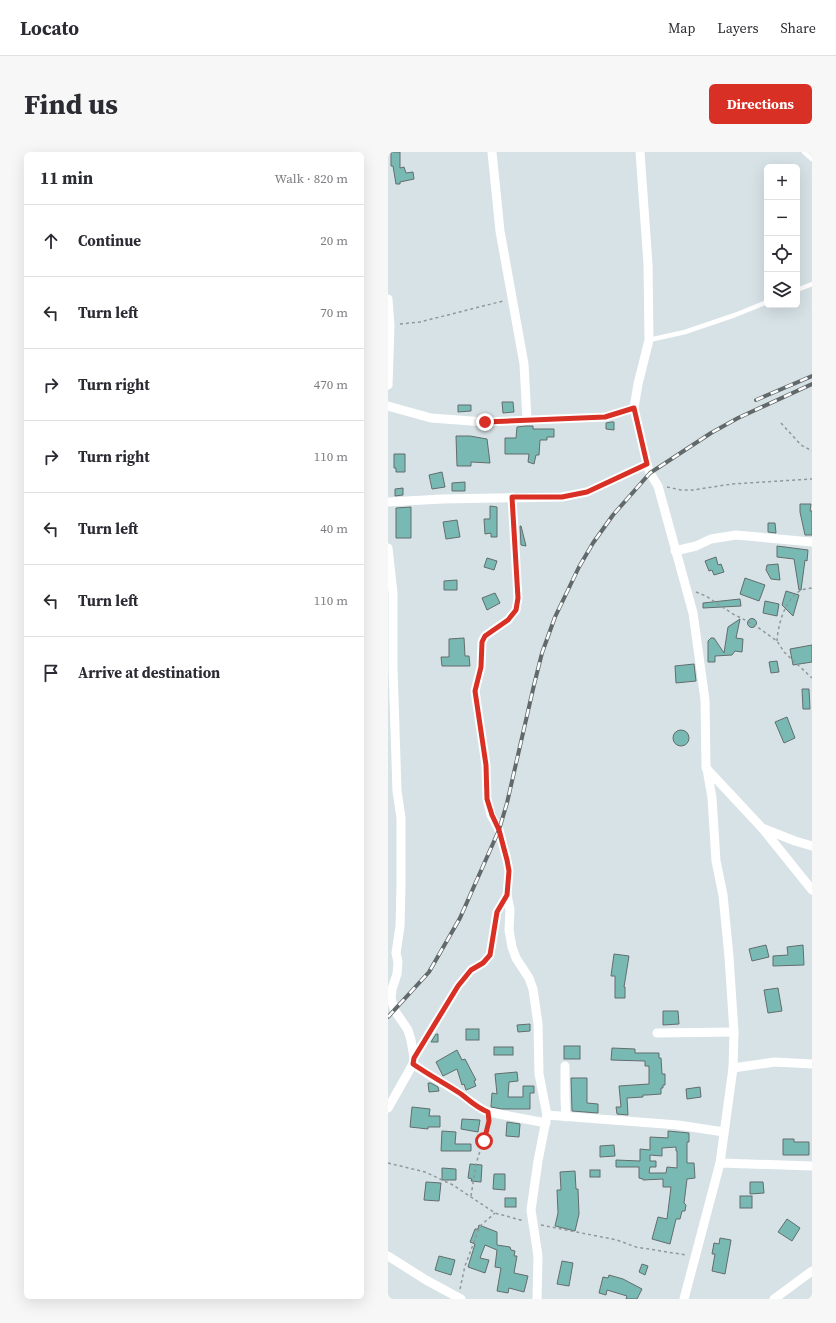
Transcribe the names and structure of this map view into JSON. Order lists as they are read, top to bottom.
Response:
{
  "page": {
    "header": "Locato",
    "nav": ["Map", "Layers", "Share"],
    "buttons": "Directions",
    "title": "Find us",
    "heading": ["11 min", "Walk · 820 m"],
    "map_buttons": ["+", "−"],
    "list": [
      ["Continue", "20 m"],
      ["Turn left", "70 m"],
      ["Turn right", "470 m"],
      ["Turn right", "110 m"],
      ["Turn left", "40 m"],
      ["Turn left", "110 m"],
      "Arrive at destination"
    ]
  }
}
